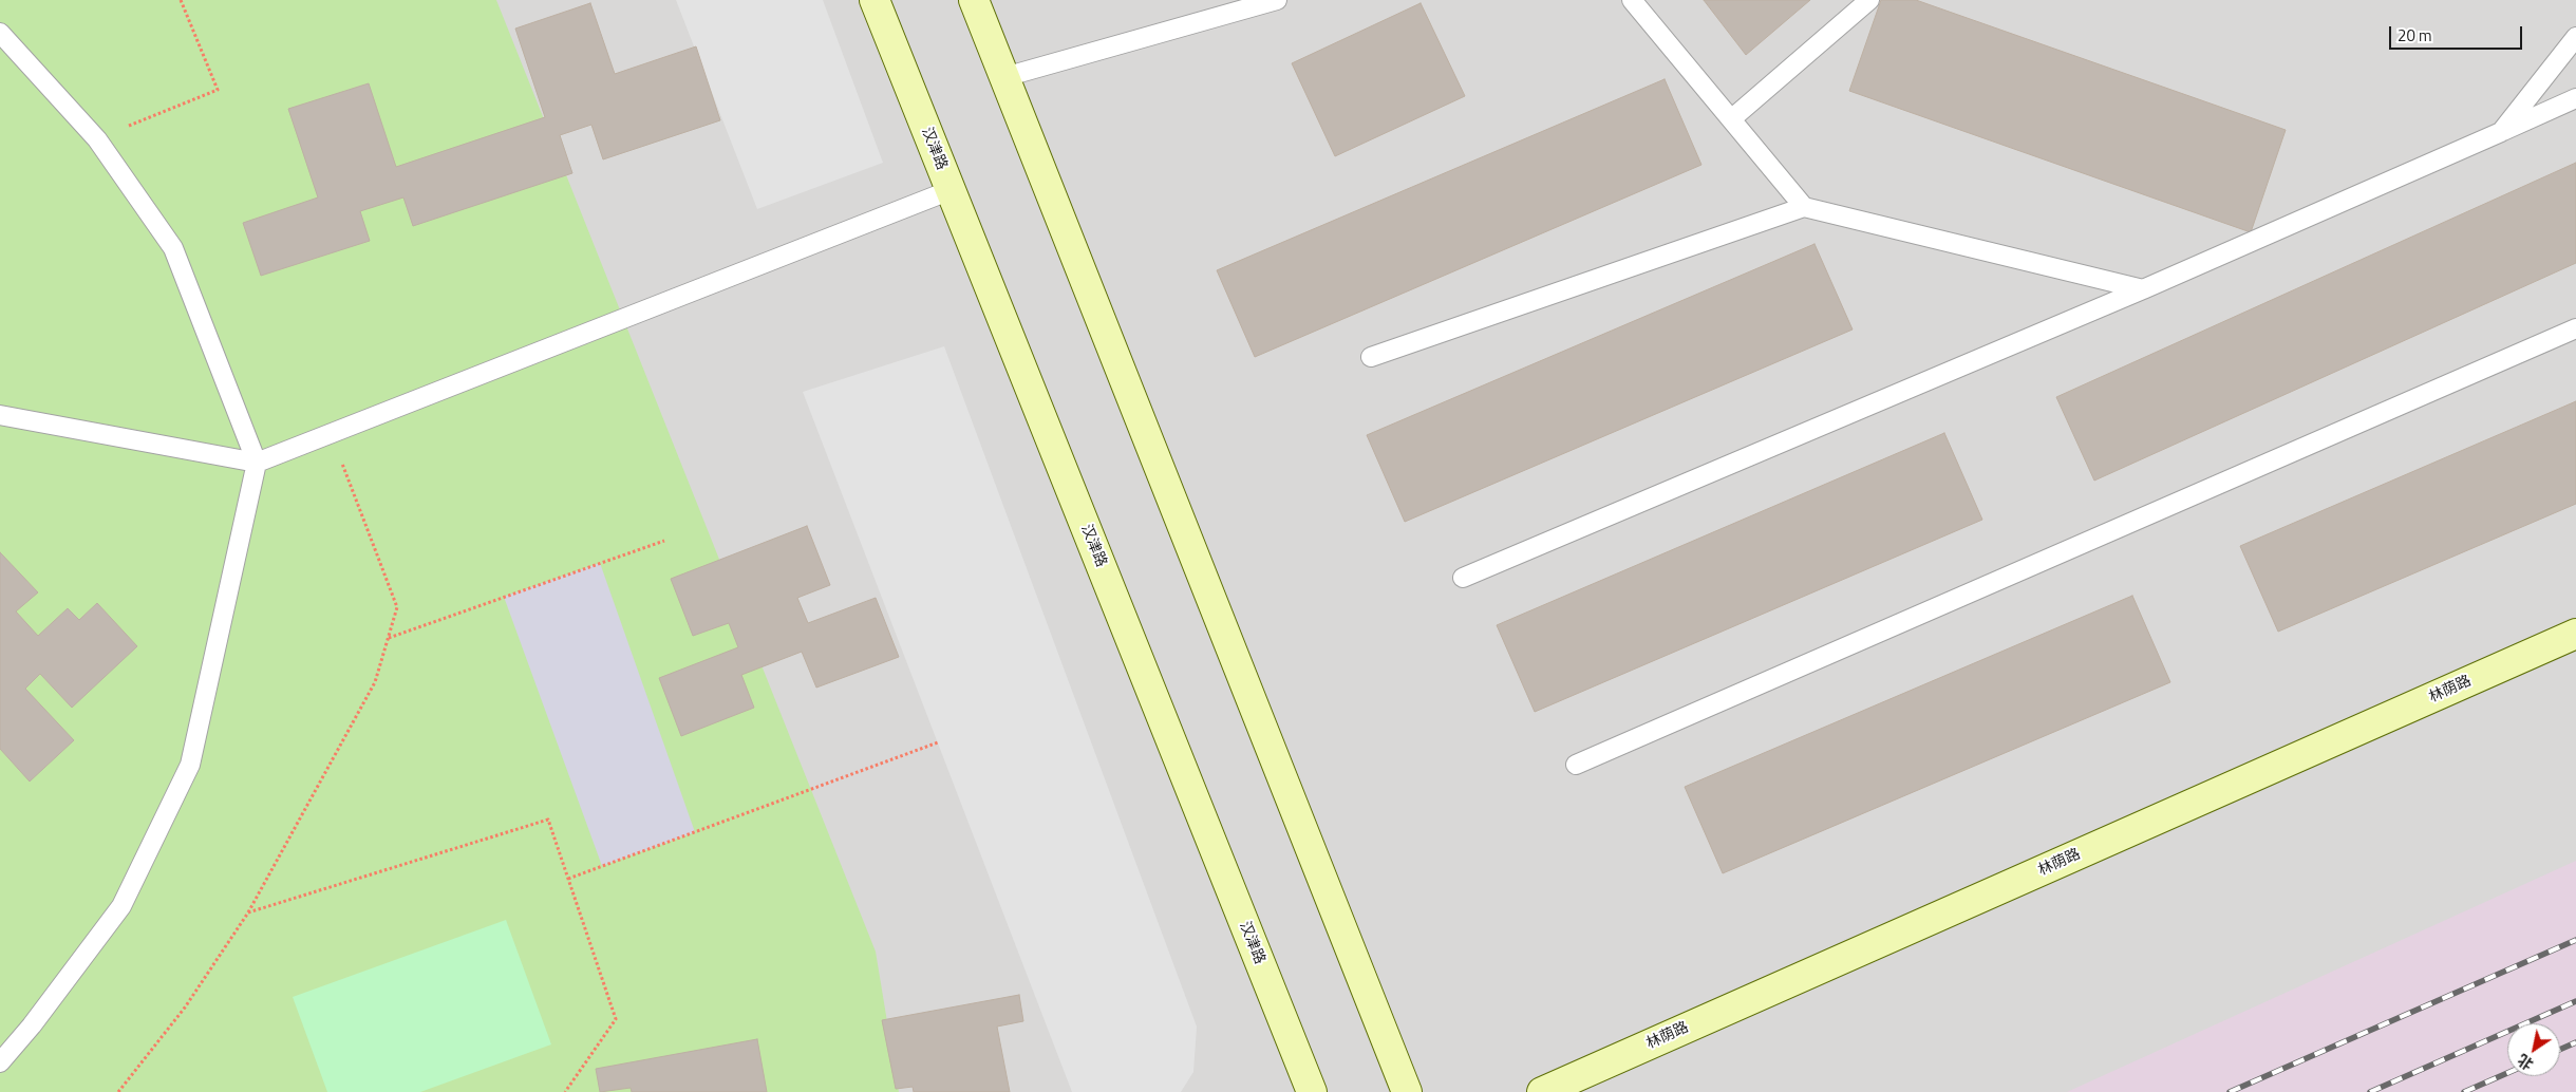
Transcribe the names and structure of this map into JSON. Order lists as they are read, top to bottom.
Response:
{
  "streets": {
    "street": ["汉津路", "林荫路"]
  },
  "scale_bar": "20 m",
  "north": "bottom left"
}
